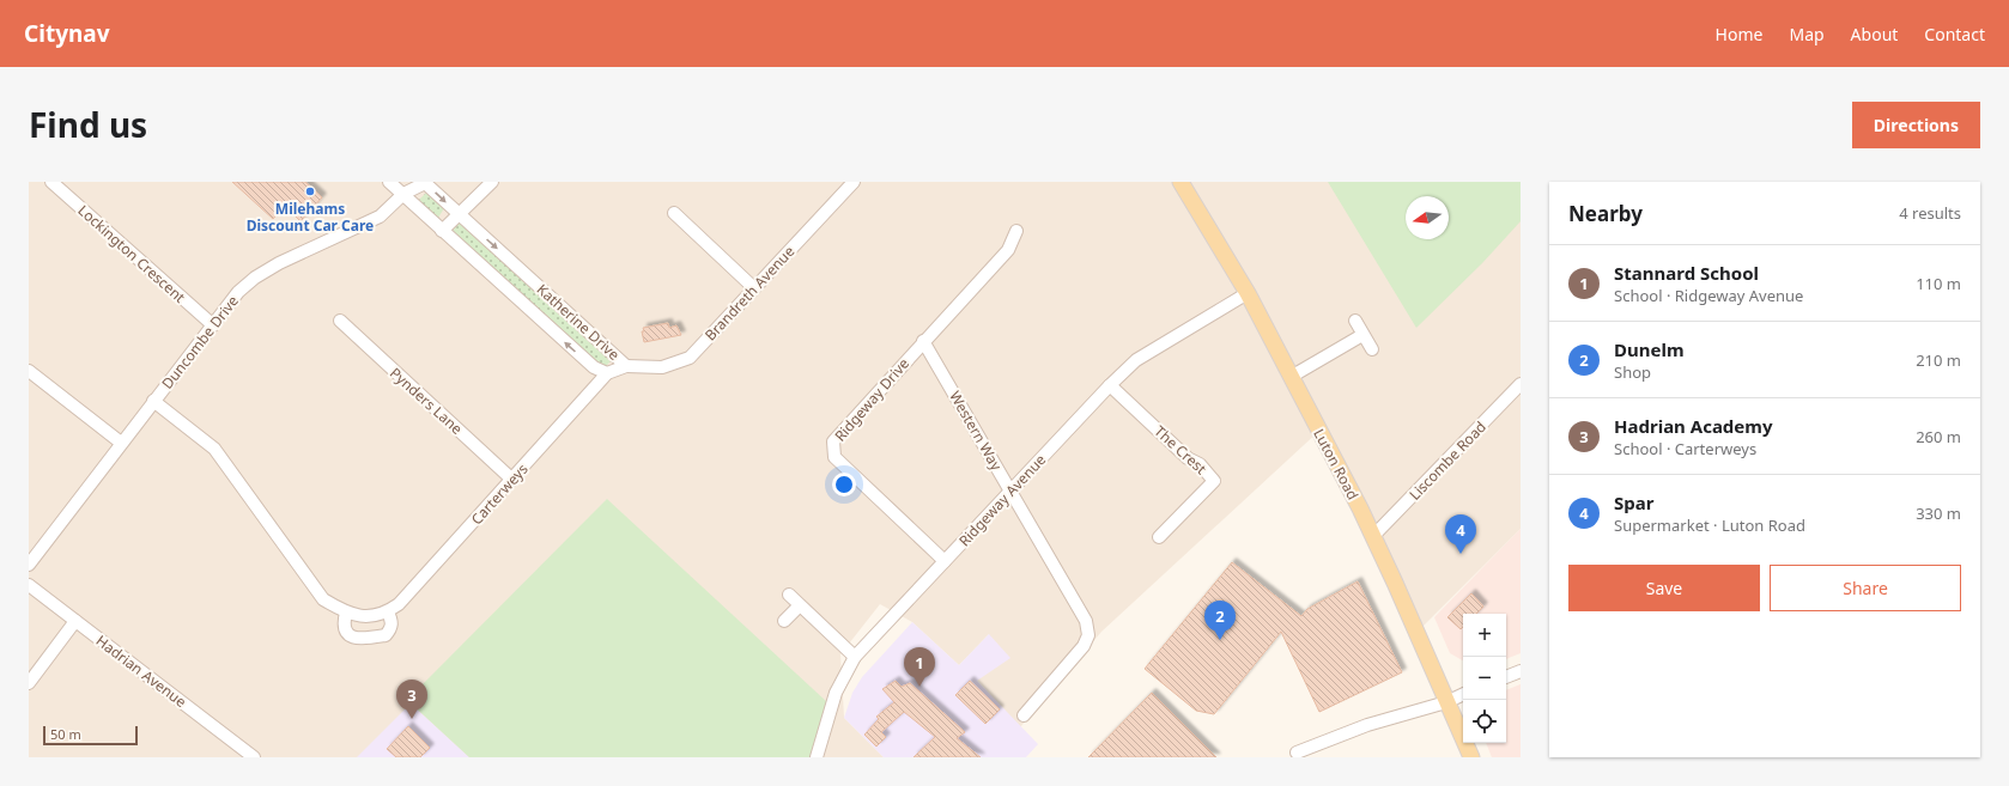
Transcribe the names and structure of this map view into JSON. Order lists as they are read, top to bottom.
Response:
{
  "streets": {
    "main road": ["Luton Road"],
    "street": [
      "Lockington Crescent",
      "Brandreth Avenue",
      "Katherine Drive",
      "Duncombe Drive",
      "Ridgeway Drive",
      "Pynders Lane",
      "Western Way",
      "The Crest",
      "Liscombe Road",
      "Carterweys",
      "Ridgeway Avenue",
      "Hadrian Avenue"
    ]
  },
  "crossings": [
    ["Lockington Crescent", "Duncombe Drive"],
    ["Brandreth Avenue", "Katherine Drive"],
    ["Katherine Drive", "Duncombe Drive"],
    ["Katherine Drive", "Carterweys"],
    ["Ridgeway Drive", "Western Way"],
    ["Ridgeway Drive", "Ridgeway Avenue"],
    ["Pynders Lane", "Carterweys"],
    ["Western Way", "Ridgeway Avenue"],
    ["The Crest", "Ridgeway Avenue"],
    ["Liscombe Road", "Luton Road"],
    ["Luton Road", "Ridgeway Avenue"]
  ],
  "places": ["Milehams Discount Car Care"],
  "scale_bar": "50 m",
  "north": "left",
  "page": {
    "header": "Citynav",
    "nav": [
      "Home",
      "Map",
      "About",
      "Contact"
    ],
    "title": "Find us",
    "buttons": [
      "Directions",
      ["Save", "Share"]
    ],
    "heading": ["Nearby", "4 results"],
    "list": [
      {
        "mark": "1",
        "name": "Stannard School",
        "note": "School · Ridgeway Avenue",
        "value": "110 m"
      },
      {
        "mark": "2",
        "name": "Dunelm",
        "note": "Shop",
        "value": "210 m"
      },
      {
        "mark": "3",
        "name": "Hadrian Academy",
        "note": "School · Carterweys",
        "value": "260 m"
      },
      {
        "mark": "4",
        "name": "Spar",
        "note": "Supermarket · Luton Road",
        "value": "330 m"
      }
    ],
    "pins": [
      "4",
      "2",
      "1",
      "3"
    ],
    "map_buttons": ["+", "−"],
    "scale": "50 m"
  }
}
